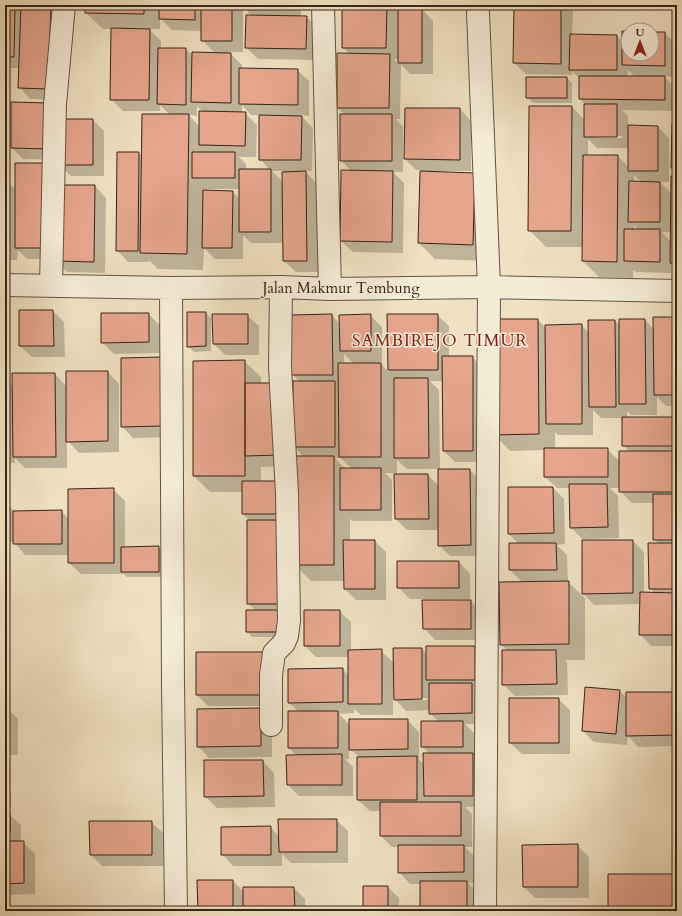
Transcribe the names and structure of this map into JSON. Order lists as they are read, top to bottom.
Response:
{
  "streets": {
    "street": ["Jalan Makmur Tembung"]
  },
  "districts": ["SAMBIREJO TIMUR"],
  "north": "top"
}
